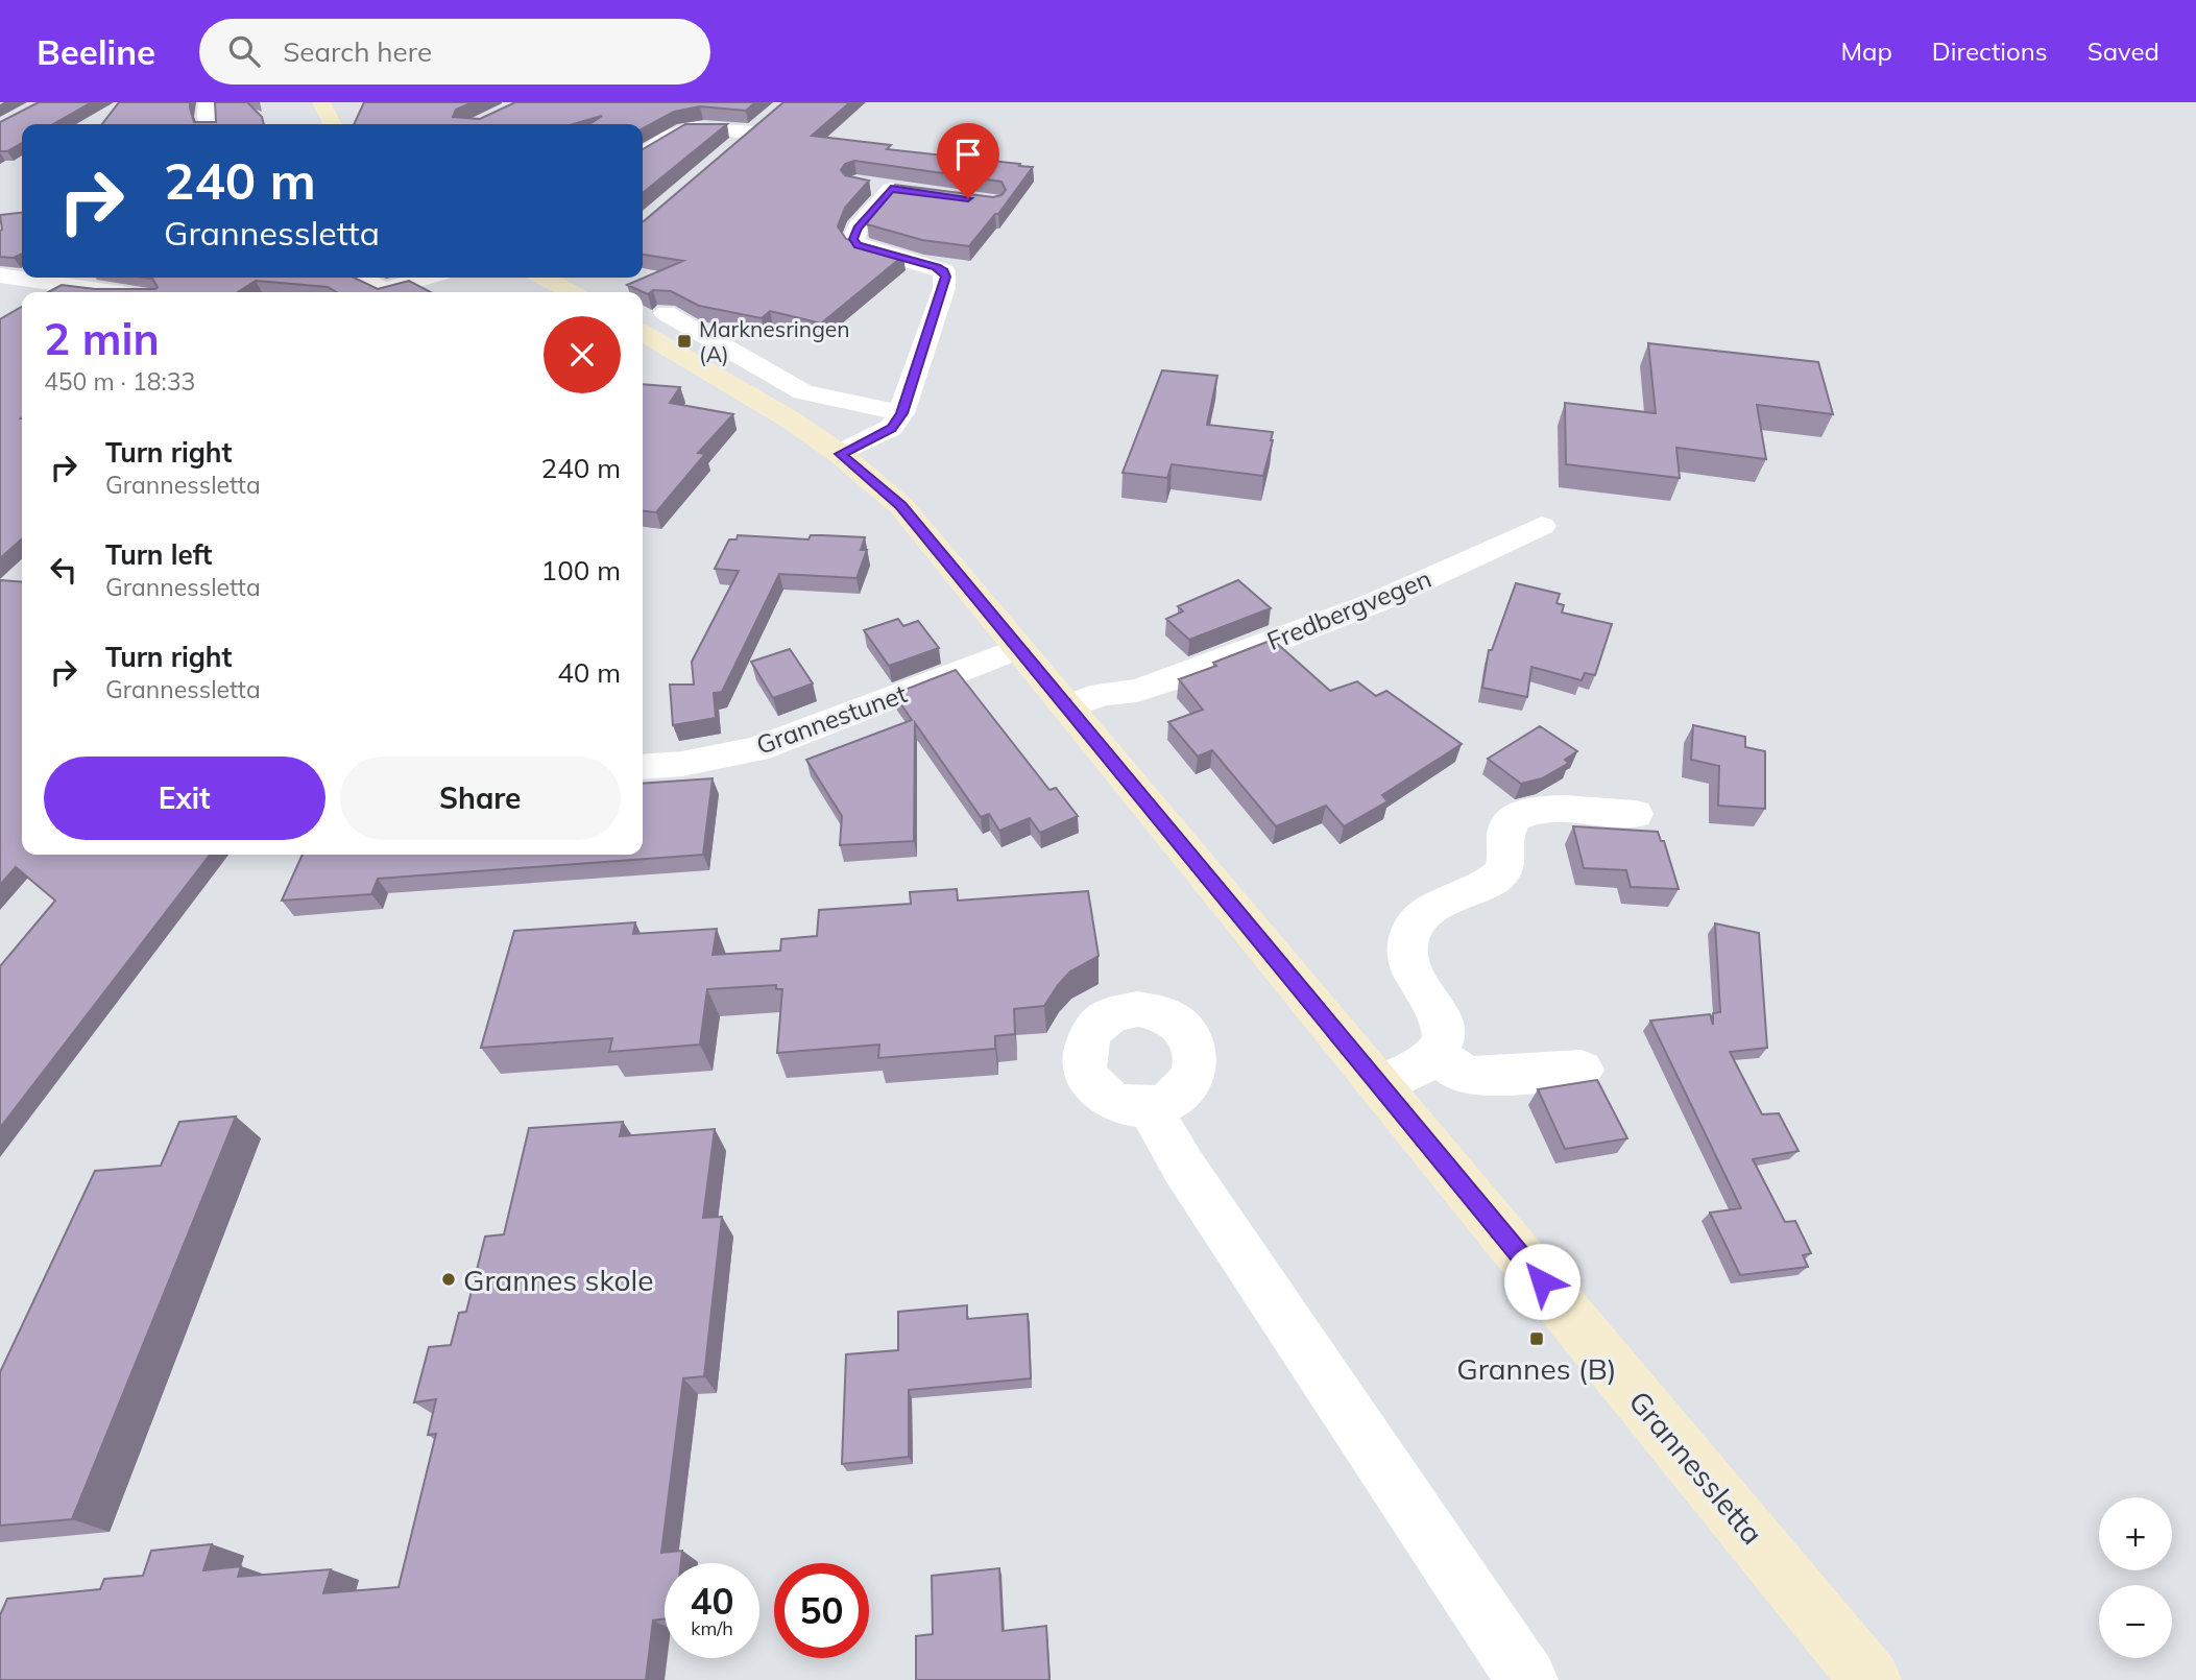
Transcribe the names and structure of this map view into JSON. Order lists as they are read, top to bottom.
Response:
{
  "streets": {
    "main road": ["Grannessletta"],
    "street": ["Fredbergvegen", "Grannestunet"]
  },
  "crossings": [
    ["Fredbergvegen", "Grannessletta"],
    ["Grannestunet", "Grannessletta"]
  ],
  "places": {
    "transit": ["Marknesringen (A)", "Grannes (B)"],
    "other": ["Grannes skole"]
  },
  "page": {
    "header": "Beeline",
    "search": "Search here",
    "nav": ["Map", "Directions", "Saved"],
    "turn": ["240 m", "Grannessletta"],
    "heading": ["2 min", "450 m · 18:33"],
    "list": [
      {
        "name": "Turn right",
        "note": "Grannessletta",
        "value": "240 m"
      },
      {
        "name": "Turn left",
        "note": "Grannessletta",
        "value": "100 m"
      },
      {
        "name": "Turn right",
        "note": "Grannessletta",
        "value": "40 m"
      }
    ],
    "buttons": ["Exit", "Share"],
    "map_buttons": ["+", "−"],
    "speed": "40 km/h",
    "limit": "50"
  }
}
